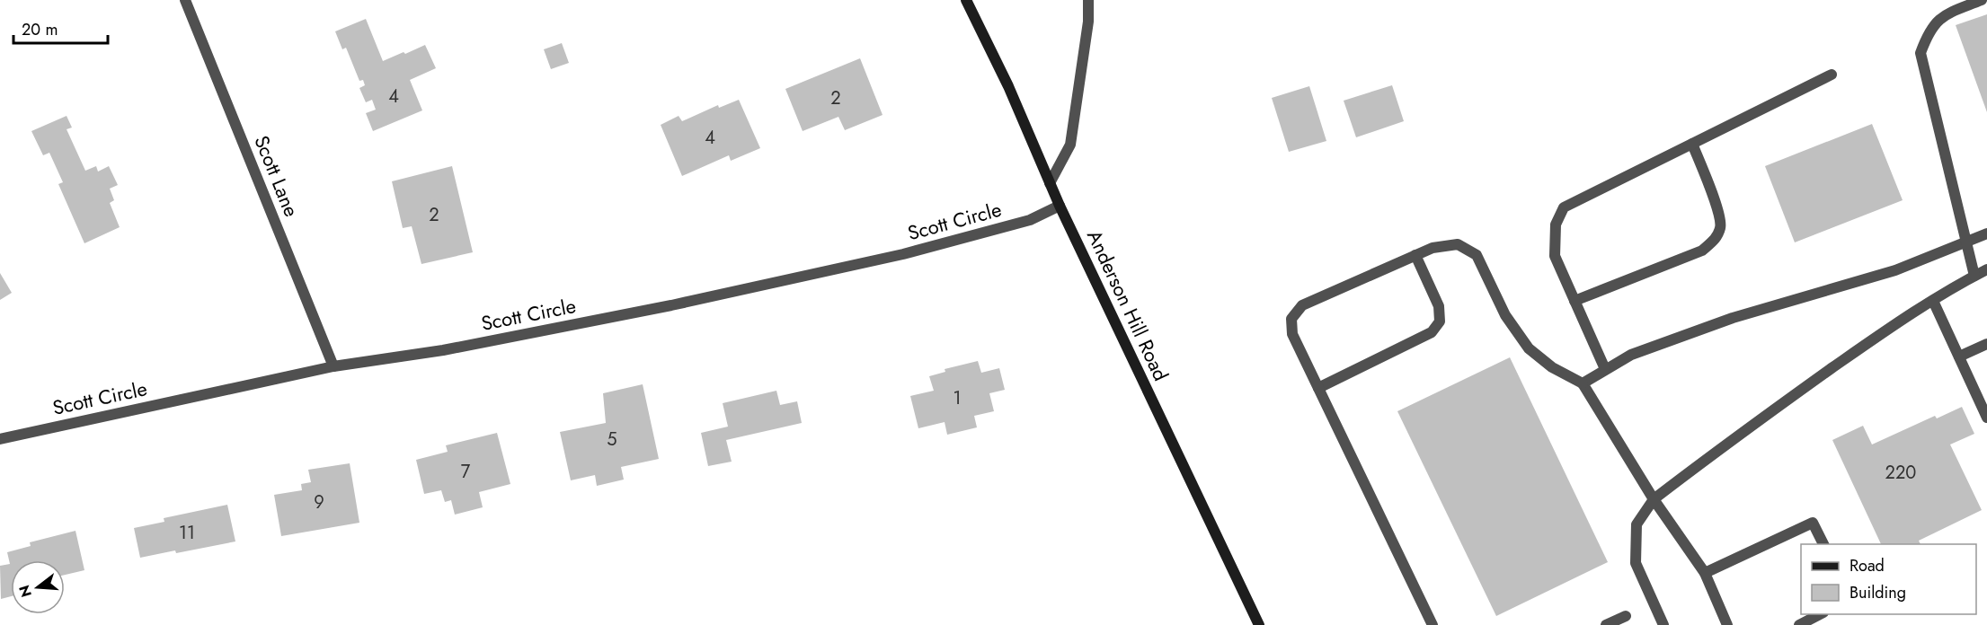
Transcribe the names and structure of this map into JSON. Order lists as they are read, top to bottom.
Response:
{
  "streets": {
    "main road": ["Anderson Hill Road"],
    "street": ["Scott Lane", "Scott Circle"]
  },
  "crossings": [
    ["Scott Lane", "Scott Circle"],
    ["Scott Circle", "Anderson Hill Road"]
  ],
  "house_numbers": [
    "4",
    "2",
    "4",
    "2",
    "1",
    "5",
    "7",
    "220",
    "9",
    "11"
  ],
  "legend": ["Road", "Building"],
  "scale_bar": "20 m",
  "north": "left"
}
